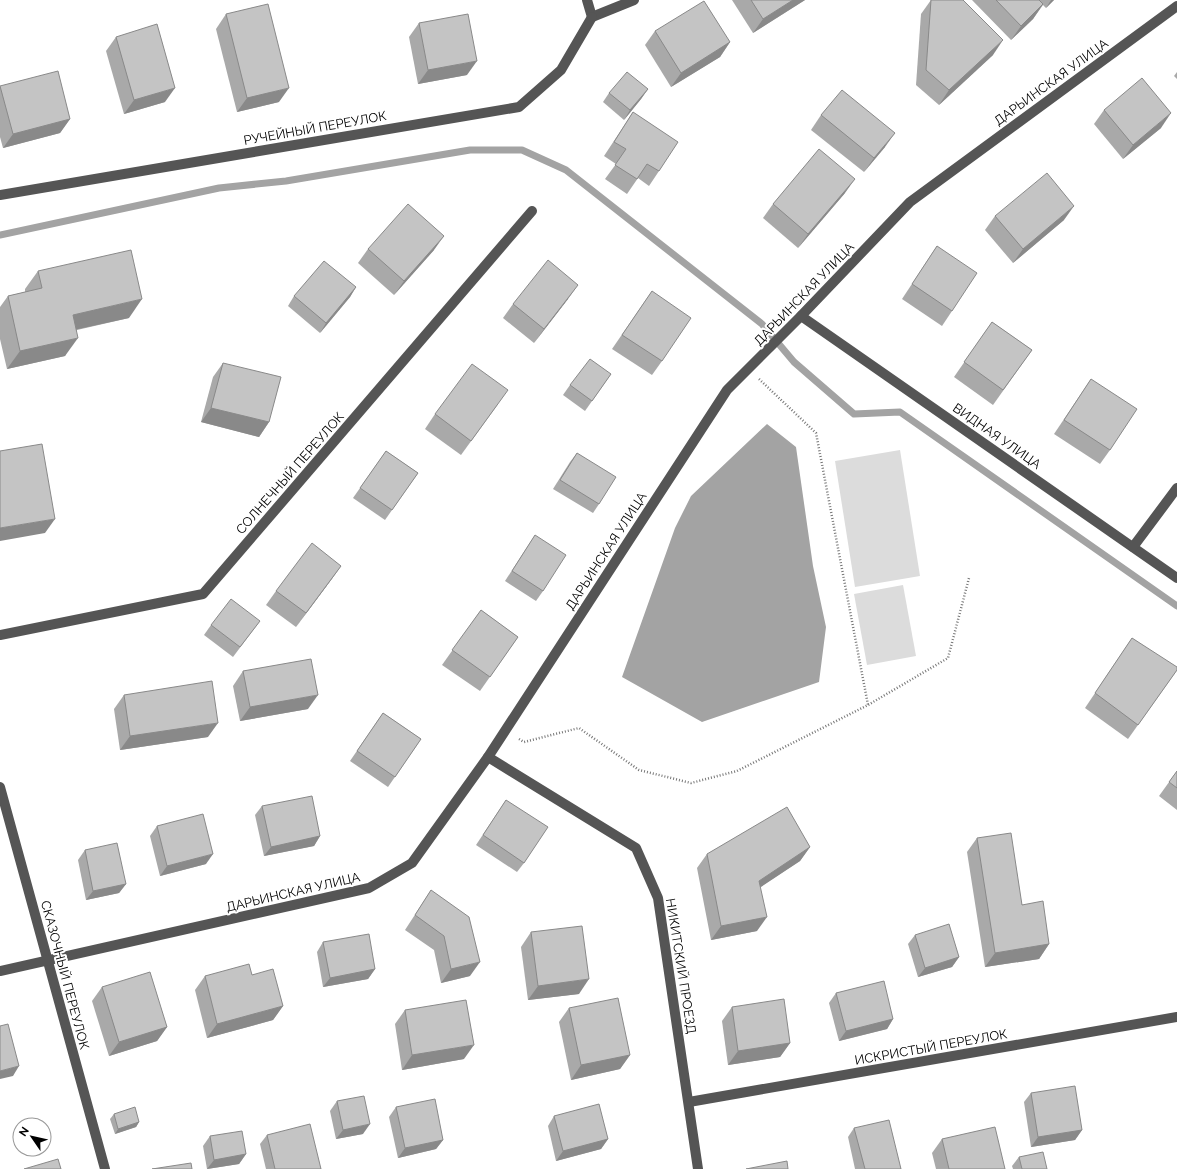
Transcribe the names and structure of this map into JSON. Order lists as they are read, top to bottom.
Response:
{
  "streets": {
    "street": [
      "ДАРЬИНСКАЯ УЛИЦА",
      "РУЧЕЙНЫЙ ПЕРЕУЛОК",
      "ВИДНАЯ УЛИЦА",
      "СОЛНЕЧНЫЙ ПЕРЕУЛОК",
      "НИКИТСКИЙ ПРОЕЗД",
      "СКАЗОЧНЫЙ ПЕРЕУЛОК",
      "ИСКРИСТЫЙ ПЕРЕУЛОК"
    ]
  },
  "crossings": [
    ["ДАРЬИНСКАЯ УЛИЦА", "ВИДНАЯ УЛИЦА"],
    ["ДАРЬИНСКАЯ УЛИЦА", "НИКИТСКИЙ ПРОЕЗД"],
    ["ДАРЬИНСКАЯ УЛИЦА", "СКАЗОЧНЫЙ ПЕРЕУЛОК"],
    ["НИКИТСКИЙ ПРОЕЗД", "ИСКРИСТЫЙ ПЕРЕУЛОК"]
  ],
  "north": "top left"
}
